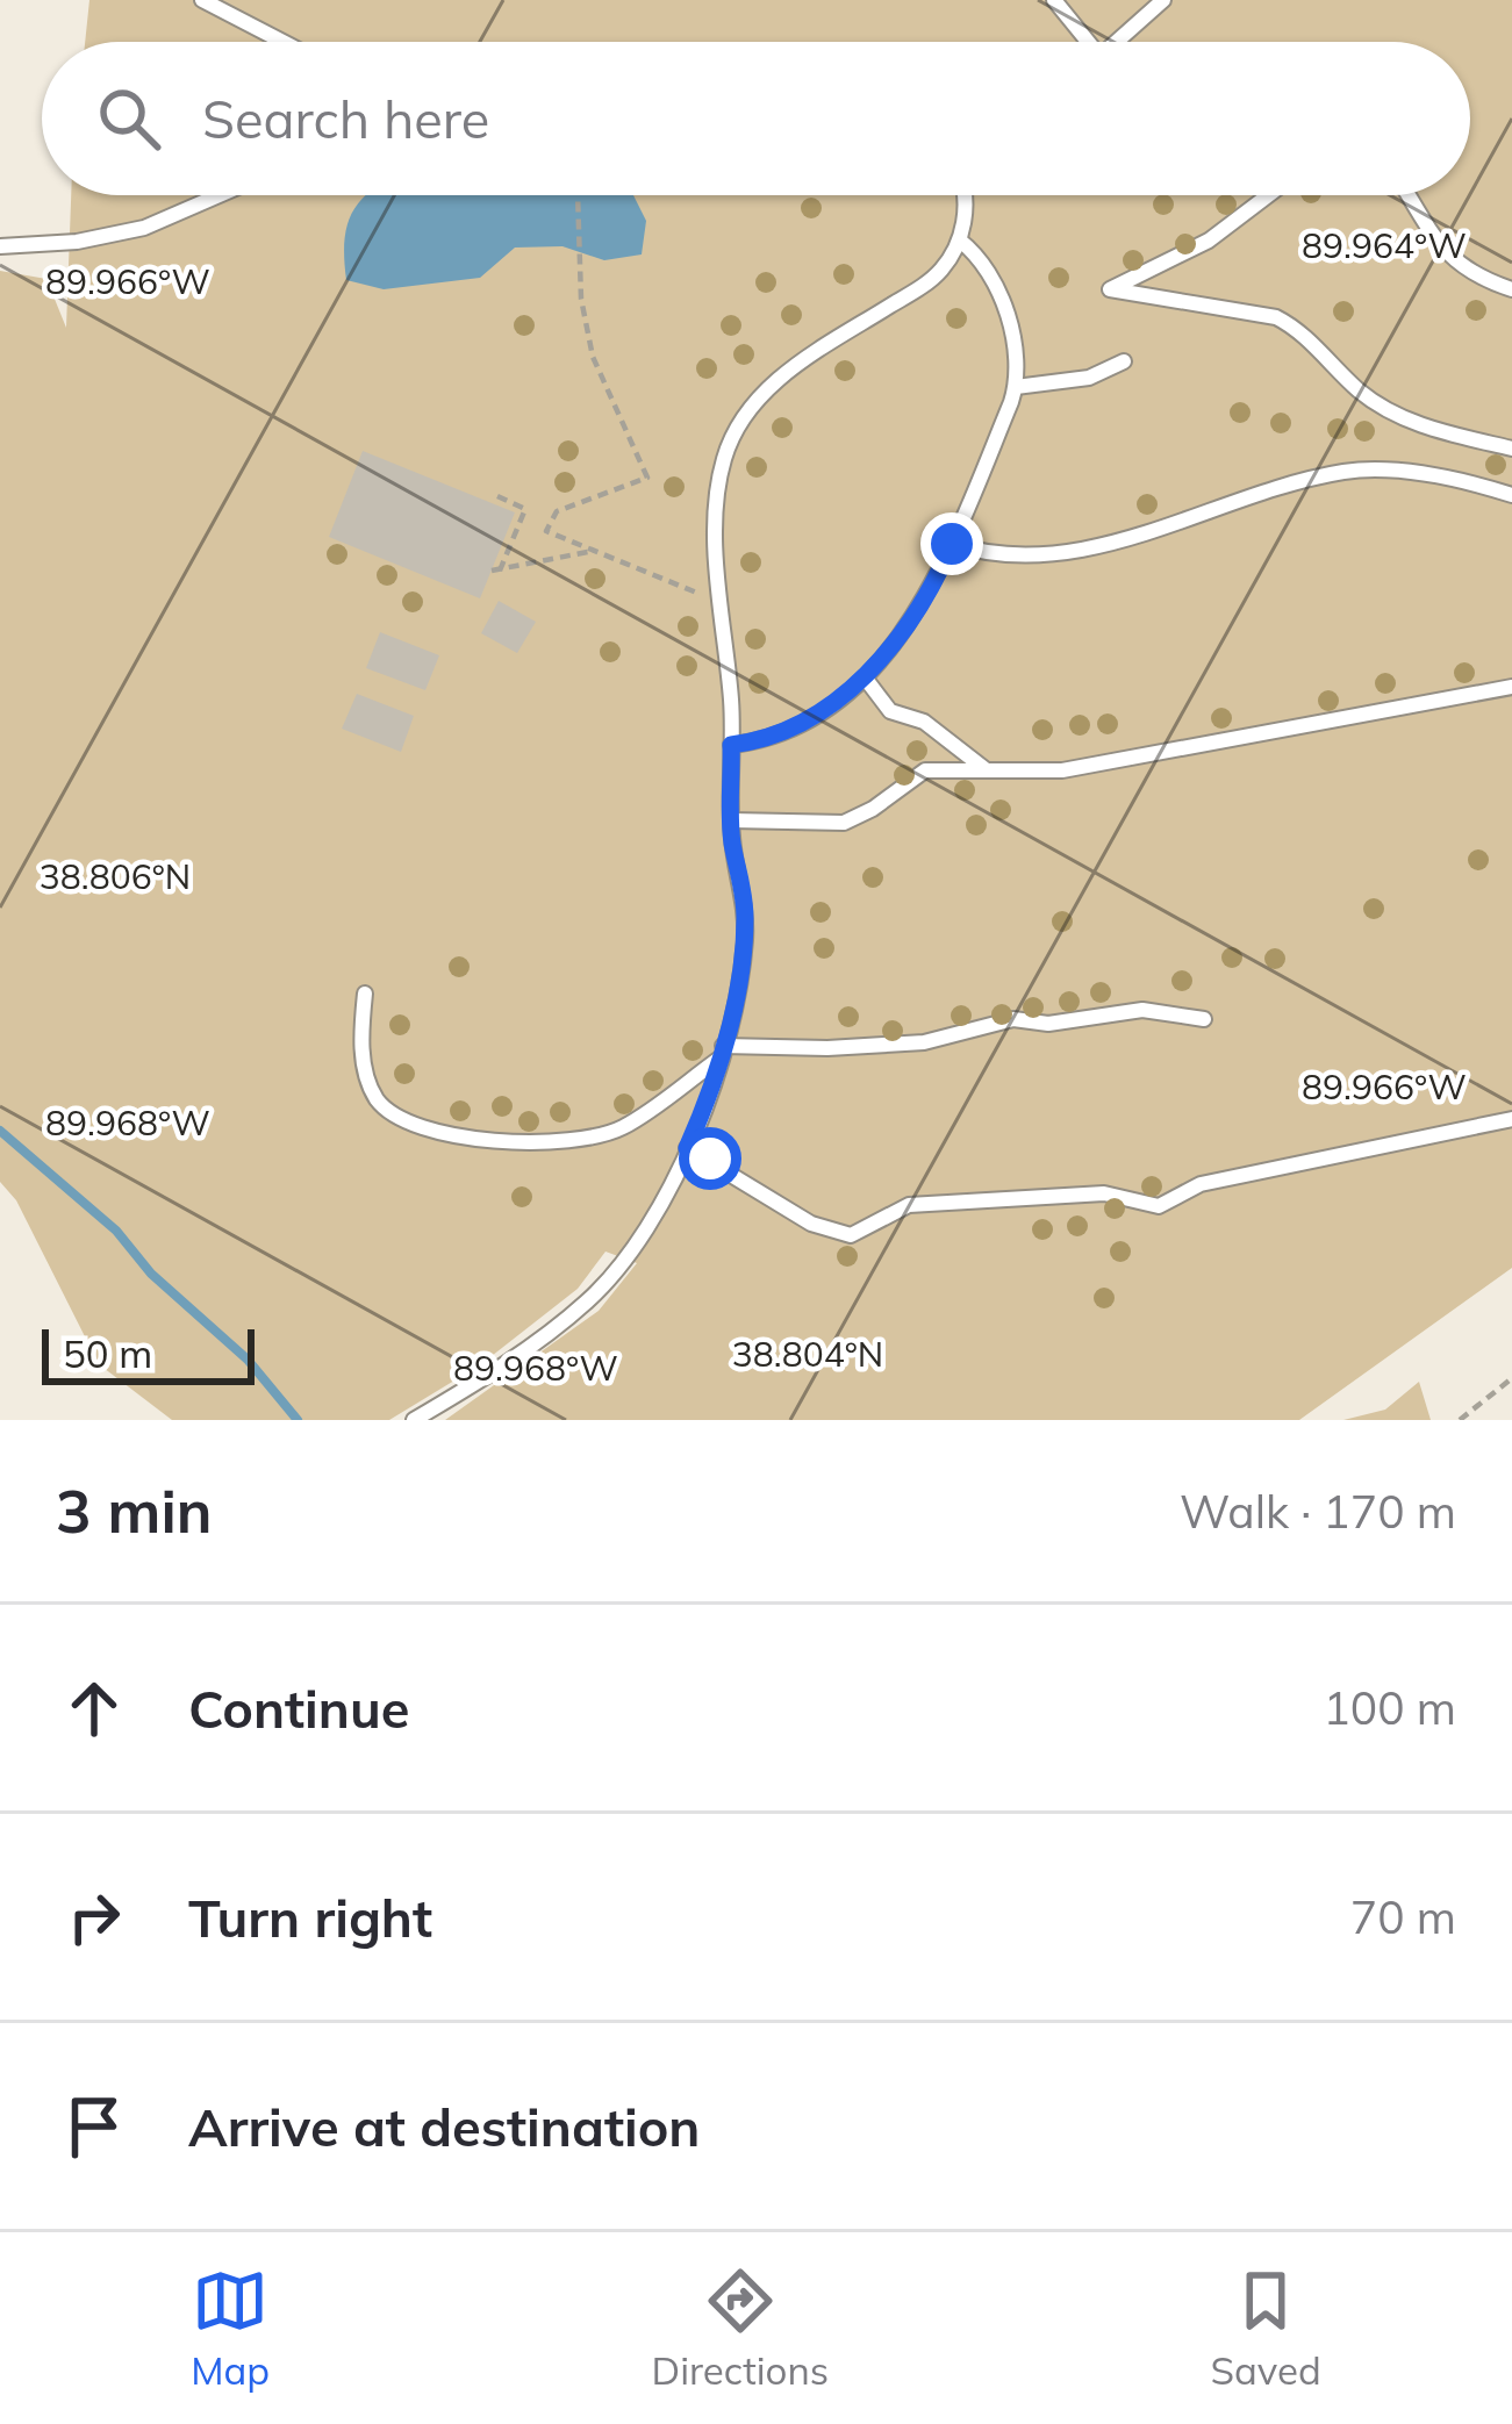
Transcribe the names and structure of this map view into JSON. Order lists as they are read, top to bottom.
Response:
{
  "scale_bar": "50 m",
  "page": {
    "search": "Search here",
    "scale": "50 m",
    "heading": ["3 min", "Walk · 170 m"],
    "list": [
      ["Continue", "100 m"],
      ["Turn right", "70 m"],
      "Arrive at destination"
    ],
    "nav": ["Map", "Directions", "Saved"]
  },
  "coordinates": [
    "89.964°W",
    "89.966°W",
    "38.806°N",
    "89.968°W",
    "38.804°N"
  ]
}
